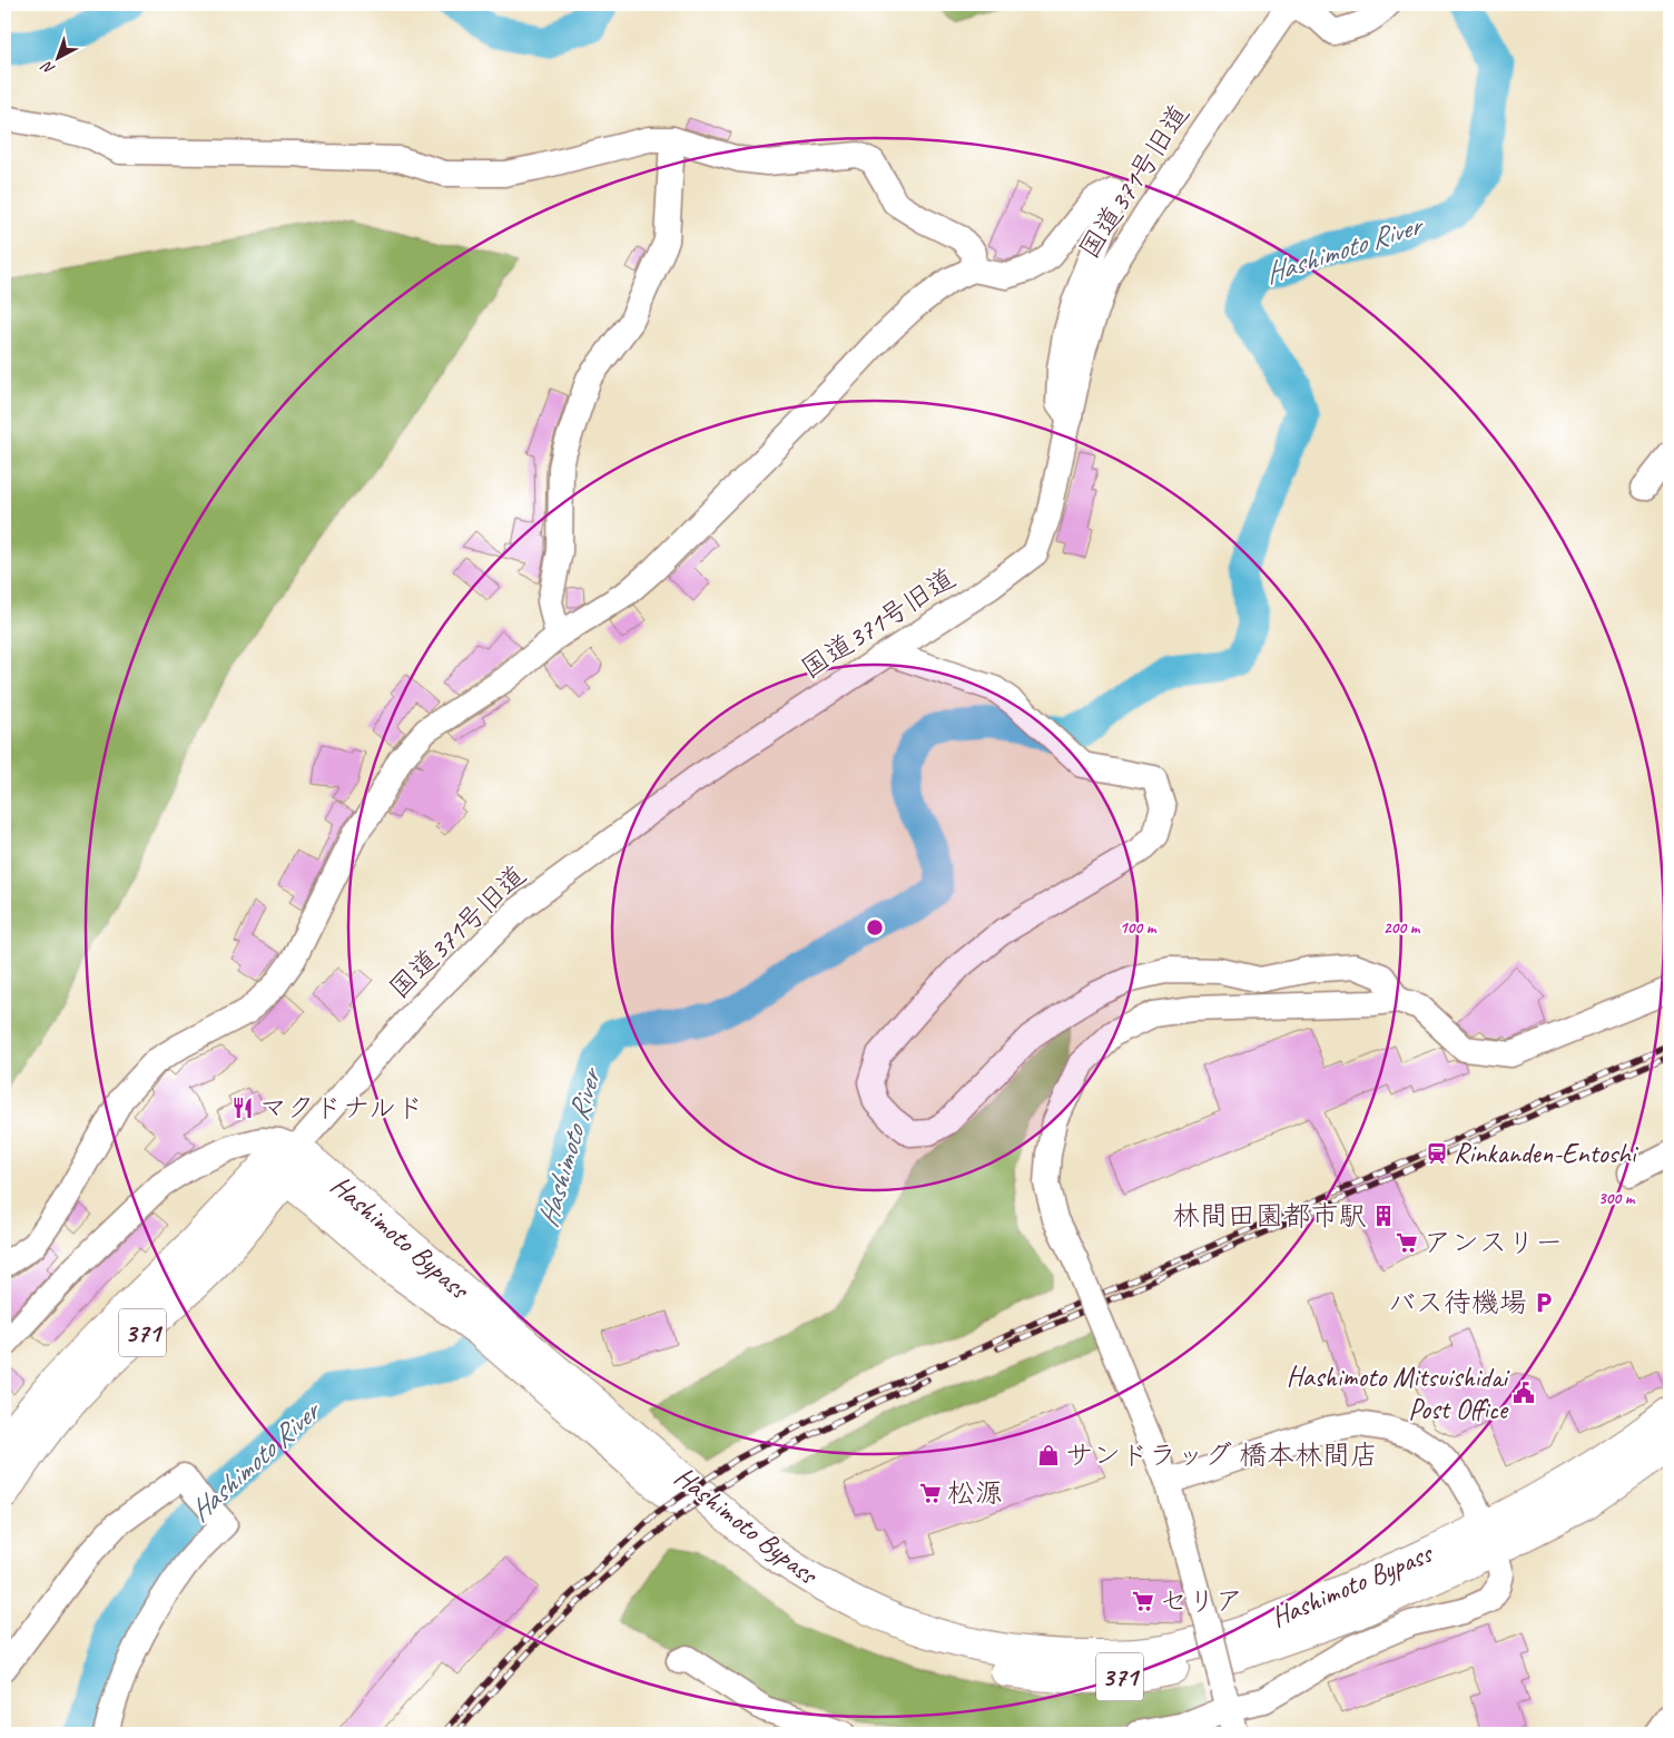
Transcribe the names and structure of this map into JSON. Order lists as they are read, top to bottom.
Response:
{
  "streets": {
    "highway": ["Hashimoto Bypass", "371"],
    "street": ["国道371号旧道"]
  },
  "crossings": [
    ["国道371号旧道", "Hashimoto Bypass"],
    ["国道371号旧道", "371"],
    ["Hashimoto Bypass", "371"]
  ],
  "water": ["Hashimoto River"],
  "places": {
    "restaurant": ["マクドナルド"],
    "station": ["Rinkanden-Entoshi"],
    "building": ["林間田園都市駅"],
    "supermarket": ["アンスリー", "松源", "セリア"],
    "parking": ["バス待機場"],
    "public building": ["Hashimoto Mitsuishidai Post Office"],
    "shop": ["サンドラッグ 橋本林間店"]
  },
  "north": "bottom left",
  "rings": ["100 m", "200 m", "300 m"]
}
